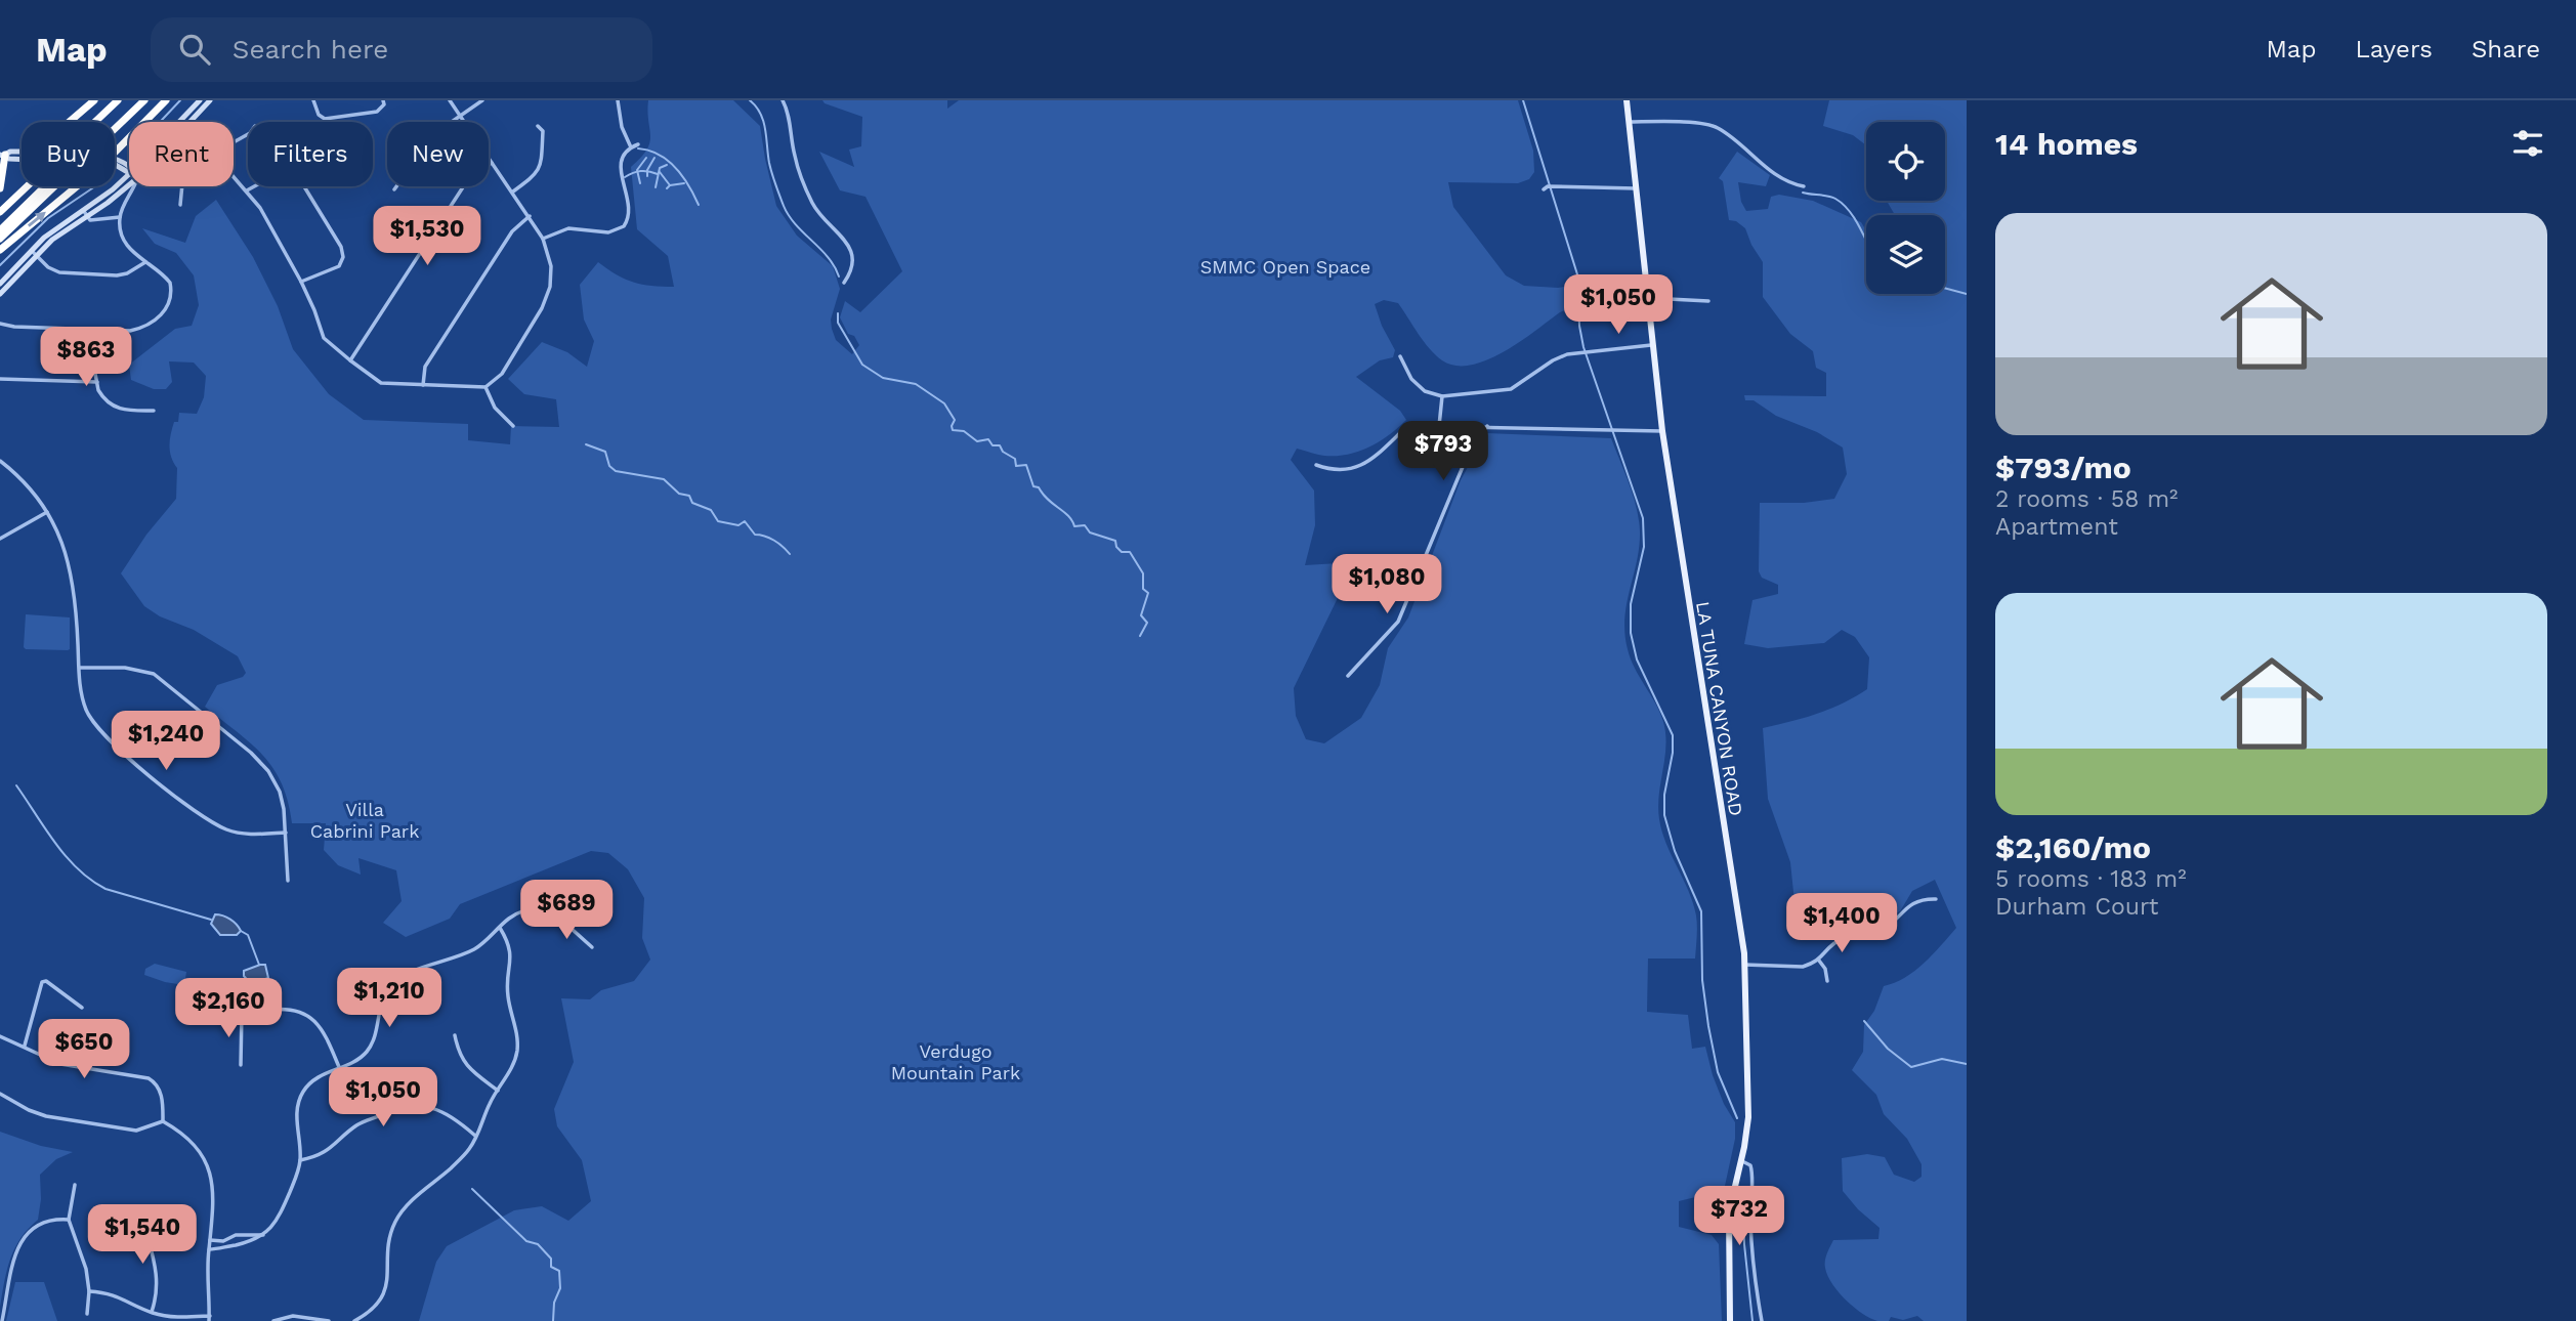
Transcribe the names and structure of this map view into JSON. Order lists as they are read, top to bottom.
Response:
{
  "streets": {
    "main road": ["LA TUNA CANYON ROAD"]
  },
  "parks": ["SMMC Open Space", "Villa Cabrini Park", "Verdugo Mountain Park"],
  "page": {
    "header": "Map",
    "search": "Search here",
    "nav": ["Map", "Layers", "Share"],
    "heading": "14 homes",
    "chip": [
      "Buy",
      "Rent",
      "Filters",
      "New"
    ],
    "list": [
      {
        "name": "$793/mo",
        "note": "2 rooms · 58 m² · Apartment"
      },
      {
        "name": "$2,160/mo",
        "note": "5 rooms · 183 m² · Durham Court"
      }
    ],
    "price": [
      "$1,530",
      "$1,050",
      "$863",
      "$793",
      "$1,080",
      "$1,240",
      "$689",
      "$1,400",
      "$1,210",
      "$2,160",
      "$650",
      "$1,050",
      "$732",
      "$1,540"
    ]
  }
}
